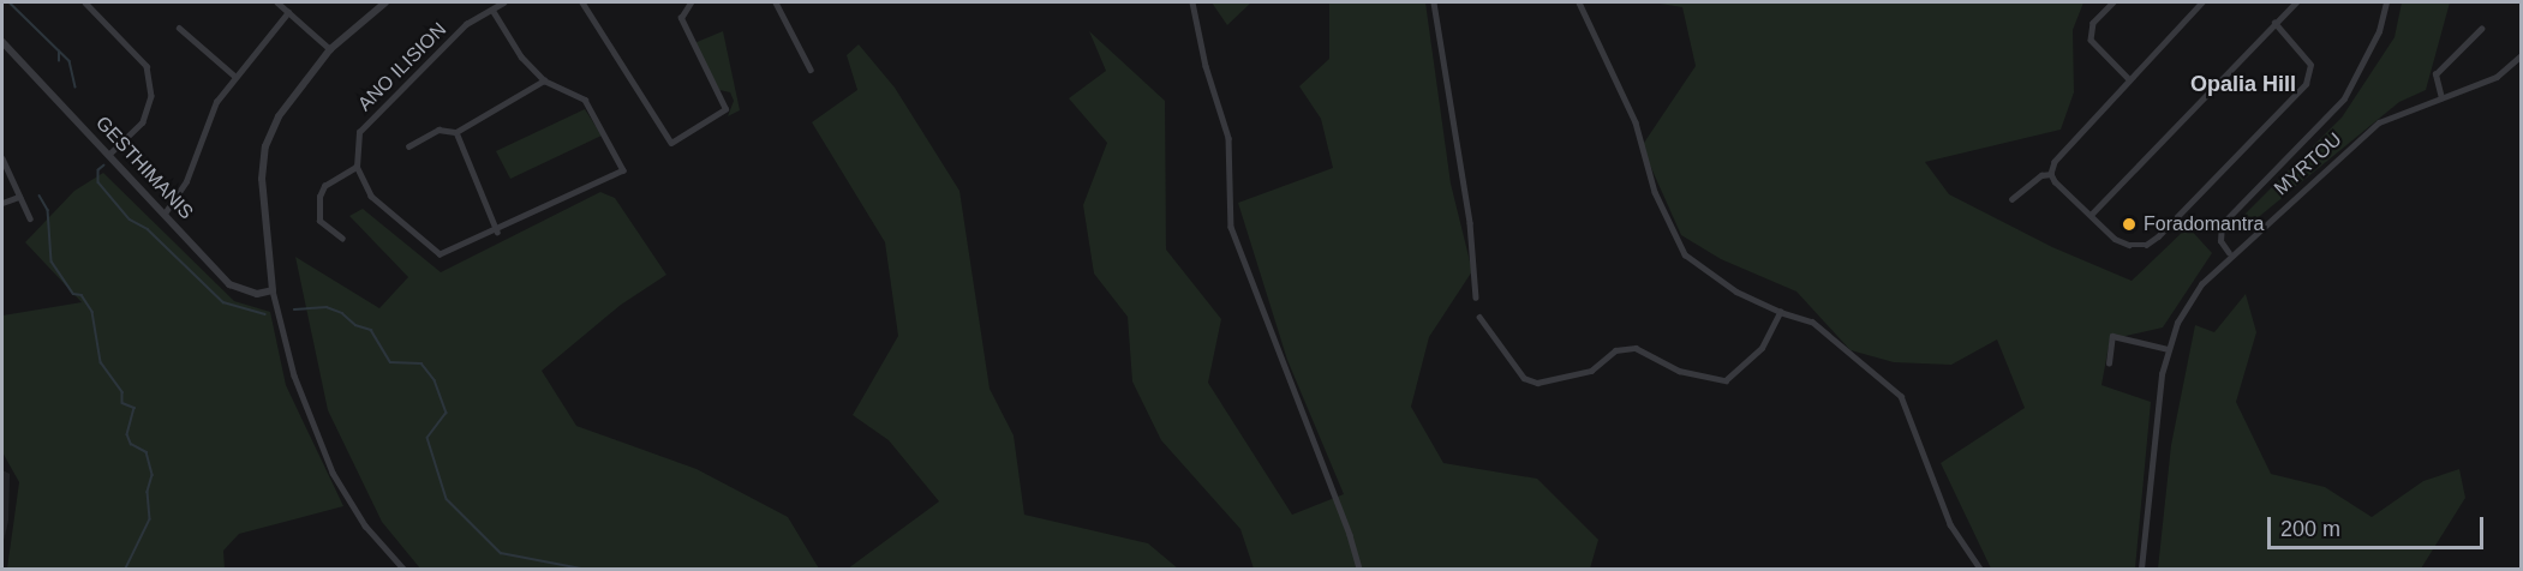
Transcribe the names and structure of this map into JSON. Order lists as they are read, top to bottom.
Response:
{
  "streets": {
    "street": ["ANO ILISION", "MYRTOU", "GESTHIMANIS"]
  },
  "districts": ["Opalia Hill"],
  "places": ["Foradomantra"],
  "scale_bar": "200 m"
}
